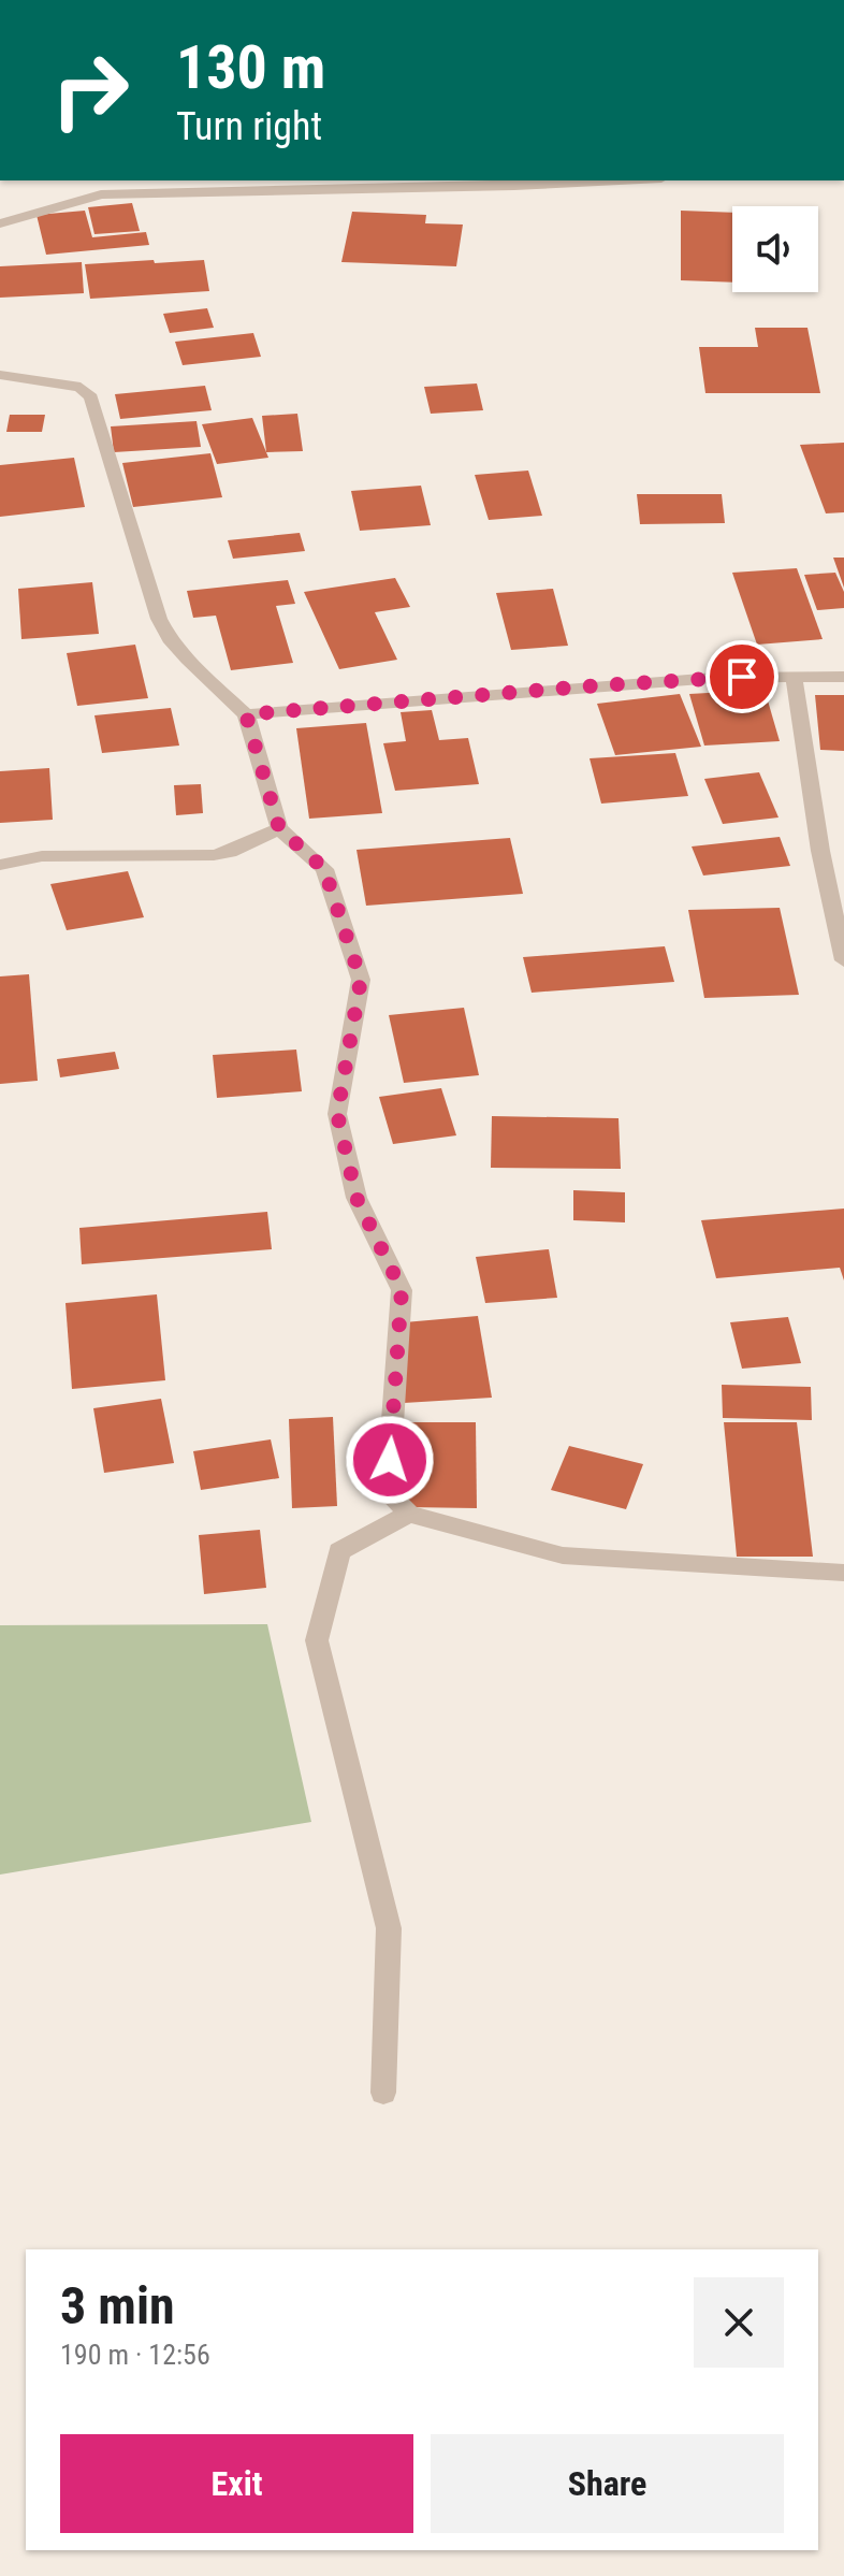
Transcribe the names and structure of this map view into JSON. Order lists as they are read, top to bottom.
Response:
{
  "page": {
    "turn": ["130 m", "Turn right"],
    "heading": ["3 min", "190 m · 12:56"],
    "buttons": ["Exit", "Share"]
  }
}
